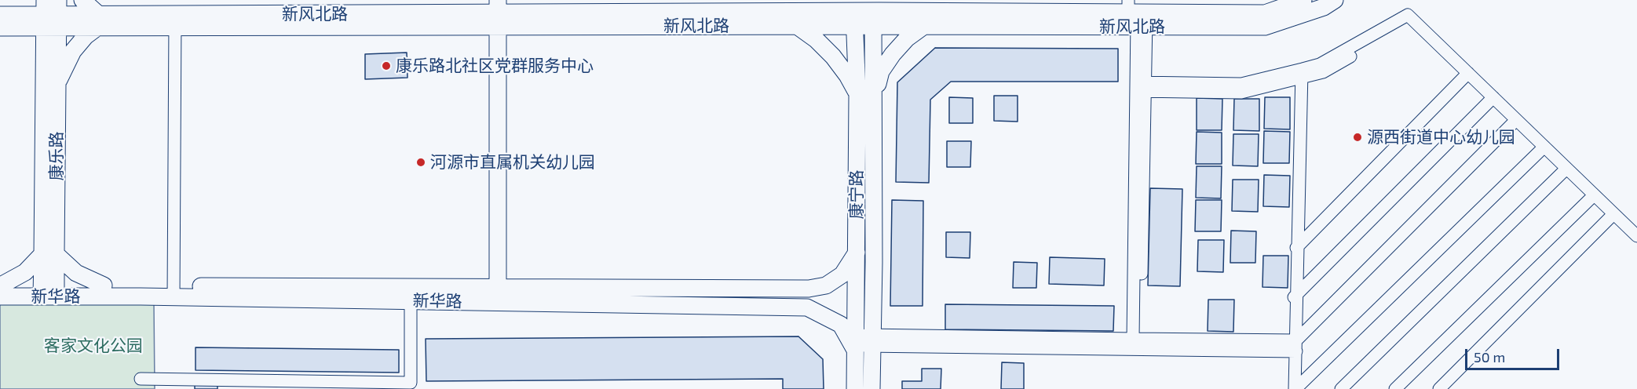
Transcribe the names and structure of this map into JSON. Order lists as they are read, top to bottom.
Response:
{
  "streets": {
    "street": [
      "新风北路",
      "康乐路",
      "康宁路",
      "新华路"
    ]
  },
  "crossings": [
    ["新风北路", "康乐路"],
    ["新风北路", "康宁路"],
    ["康宁路", "新华路"]
  ],
  "parks": ["客家文化公园"],
  "places": ["康乐路北社区党群服务中心", "源西街道中心幼儿园", "河源市直属机关幼儿园"],
  "scale_bar": "50 m"
}
